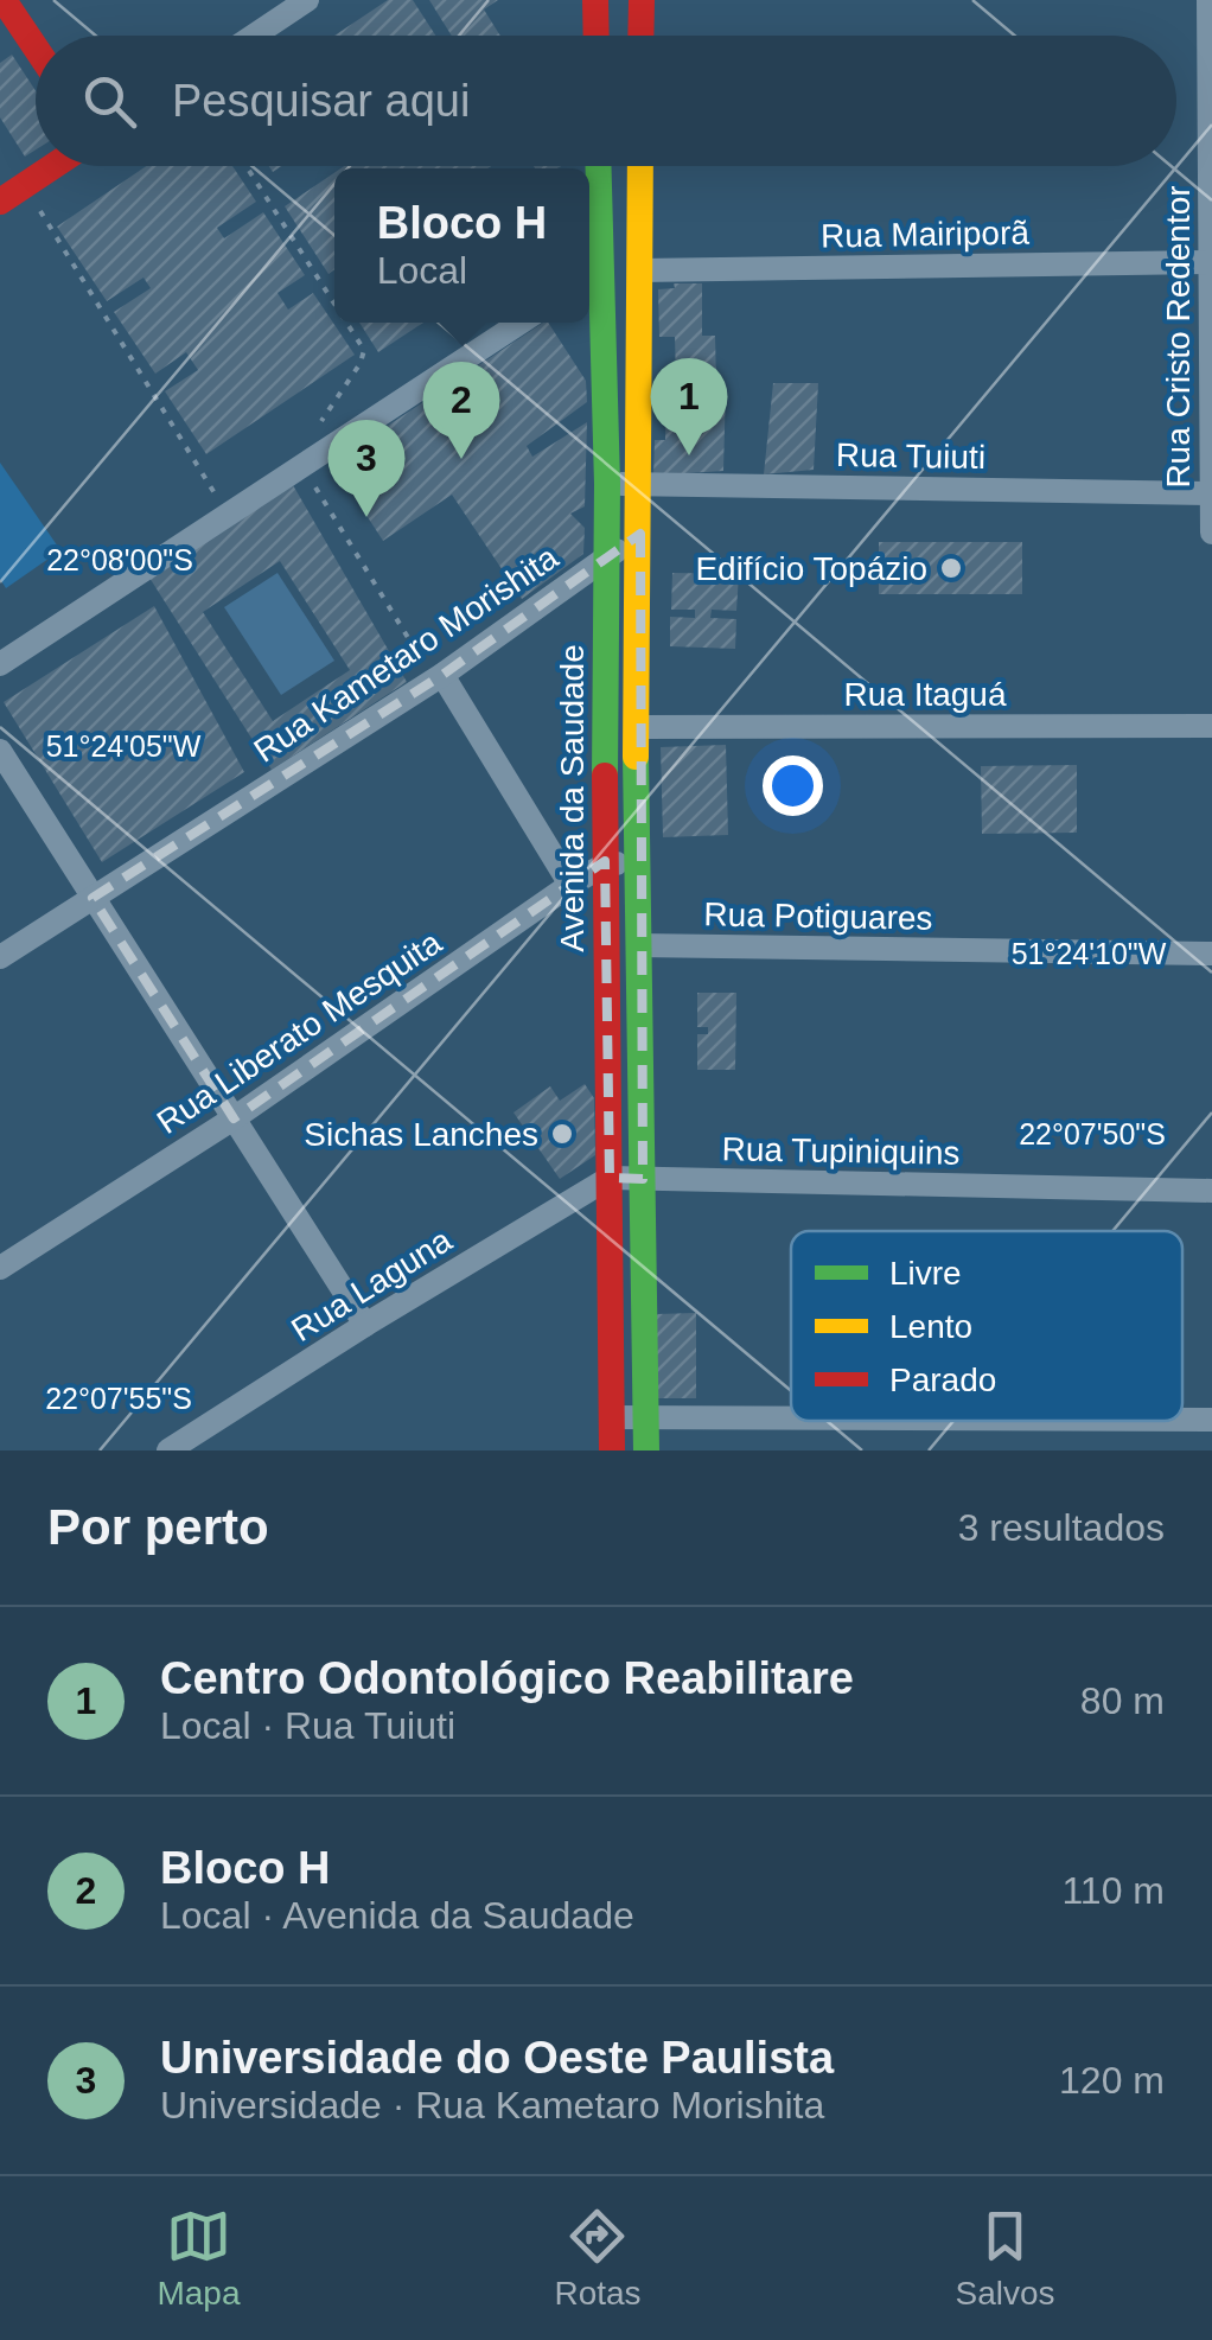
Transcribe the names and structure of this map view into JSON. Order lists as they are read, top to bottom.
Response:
{
  "streets": {
    "street": [
      "Rua Mairiporã",
      "Rua Cristo Redentor",
      "Rua Tuiuti",
      "Rua Kametaro Morishita",
      "Rua Itaguá",
      "Avenida da Saudade",
      "Rua Potiguares",
      "Rua Liberato Mesquita",
      "Rua Tupiniquins",
      "Rua Laguna"
    ]
  },
  "crossings": [
    ["Rua Mairiporã", "Rua Cristo Redentor"],
    ["Rua Mairiporã", "Avenida da Saudade"],
    ["Rua Cristo Redentor", "Rua Tuiuti"],
    ["Rua Tuiuti", "Avenida da Saudade"],
    ["Rua Kametaro Morishita", "Avenida da Saudade"],
    ["Rua Itaguá", "Avenida da Saudade"],
    ["Avenida da Saudade", "Rua Potiguares"],
    ["Avenida da Saudade", "Rua Liberato Mesquita"],
    ["Avenida da Saudade", "Rua Tupiniquins"],
    ["Avenida da Saudade", "Rua Laguna"],
    ["Rua Tupiniquins", "Rua Laguna"]
  ],
  "places": ["Edifício Topázio", "Sichas Lanches"],
  "legend": ["Livre", "Lento", "Parado"],
  "page": {
    "search": "Pesquisar aqui",
    "popup": ["Bloco H", "Local"],
    "pins": ["1", "2", "3"],
    "heading": ["Por perto", "3 resultados"],
    "list": [
      {
        "mark": "1",
        "name": "Centro Odontológico Reabilitare",
        "note": "Local · Rua Tuiuti",
        "value": "80 m"
      },
      {
        "mark": "2",
        "name": "Bloco H",
        "note": "Local · Avenida da Saudade",
        "value": "110 m"
      },
      {
        "mark": "3",
        "name": "Universidade do Oeste Paulista",
        "note": "Universidade · Rua Kametaro Morishita",
        "value": "120 m"
      }
    ],
    "nav": ["Mapa", "Rotas", "Salvos"]
  },
  "coordinates": [
    "22°08'00\"S",
    "51°24'05\"W",
    "51°24'10\"W",
    "22°07'50\"S",
    "22°07'55\"S"
  ]
}
